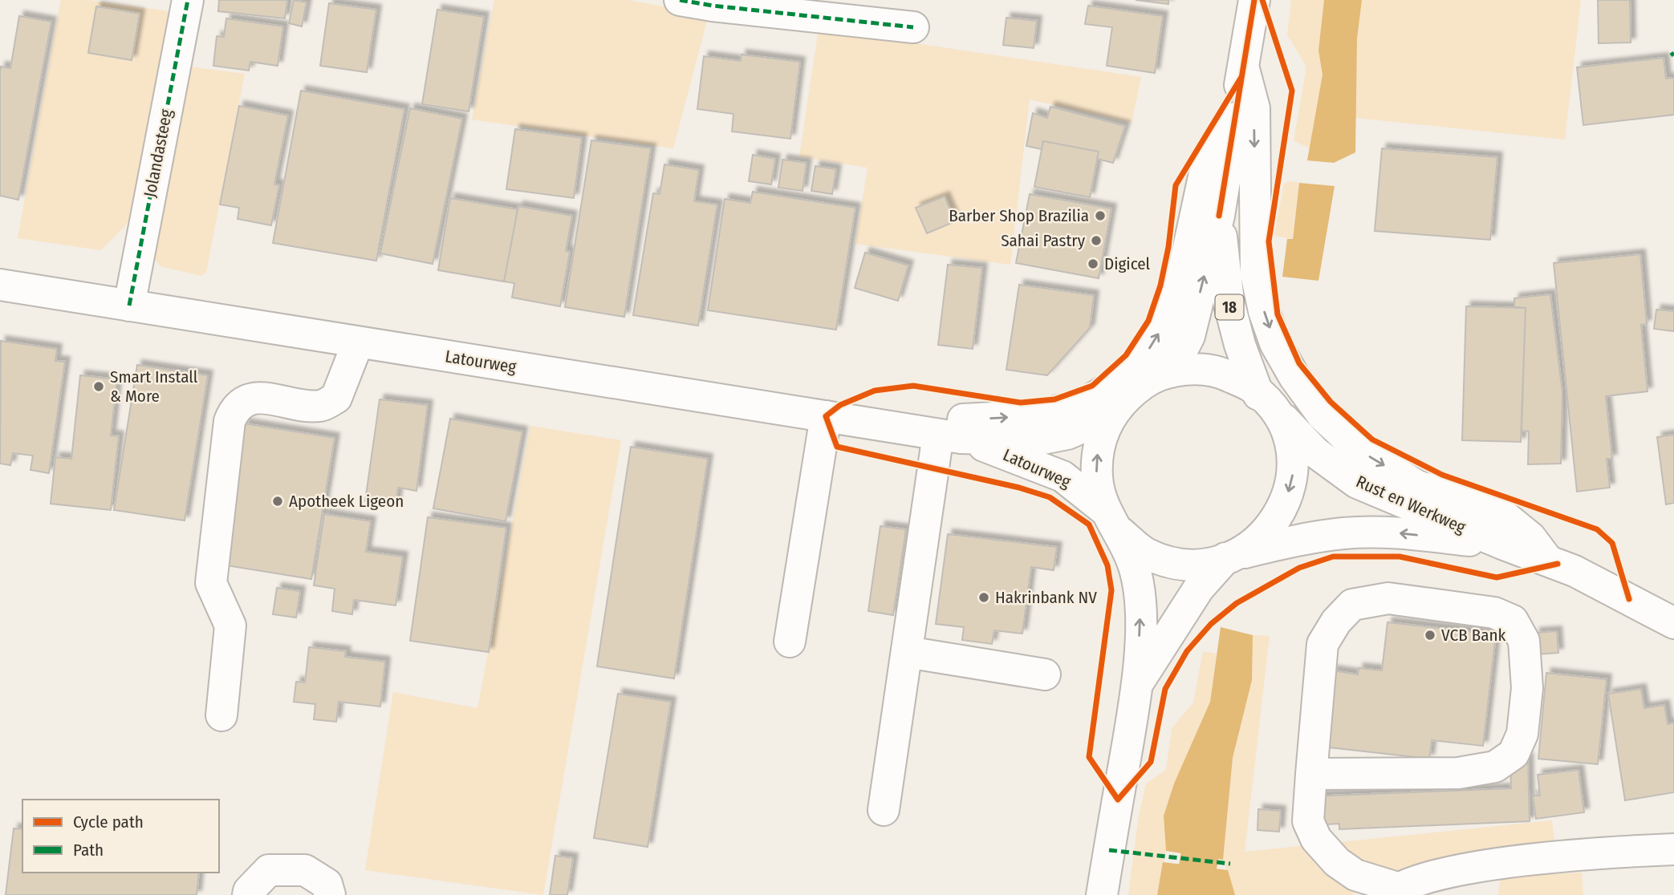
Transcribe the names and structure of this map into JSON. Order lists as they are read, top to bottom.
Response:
{
  "streets": {
    "main road": [
      "Jolandasteeg",
      "18",
      "Latourweg",
      "Rust en Werkweg"
    ]
  },
  "crossings": [
    ["Jolandasteeg", "Latourweg"],
    ["18", "Latourweg"],
    ["18", "Rust en Werkweg"],
    ["Latourweg", "Rust en Werkweg"]
  ],
  "one_way": ["Rust en Werkweg"],
  "places": [
    "Barber Shop Brazilia",
    "Sahai Pastry",
    "Digicel",
    "Smart Install & More",
    "Apotheek Ligeon",
    "Hakrinbank NV",
    "VCB Bank"
  ],
  "legend": ["Cycle path", "Path"]
}
